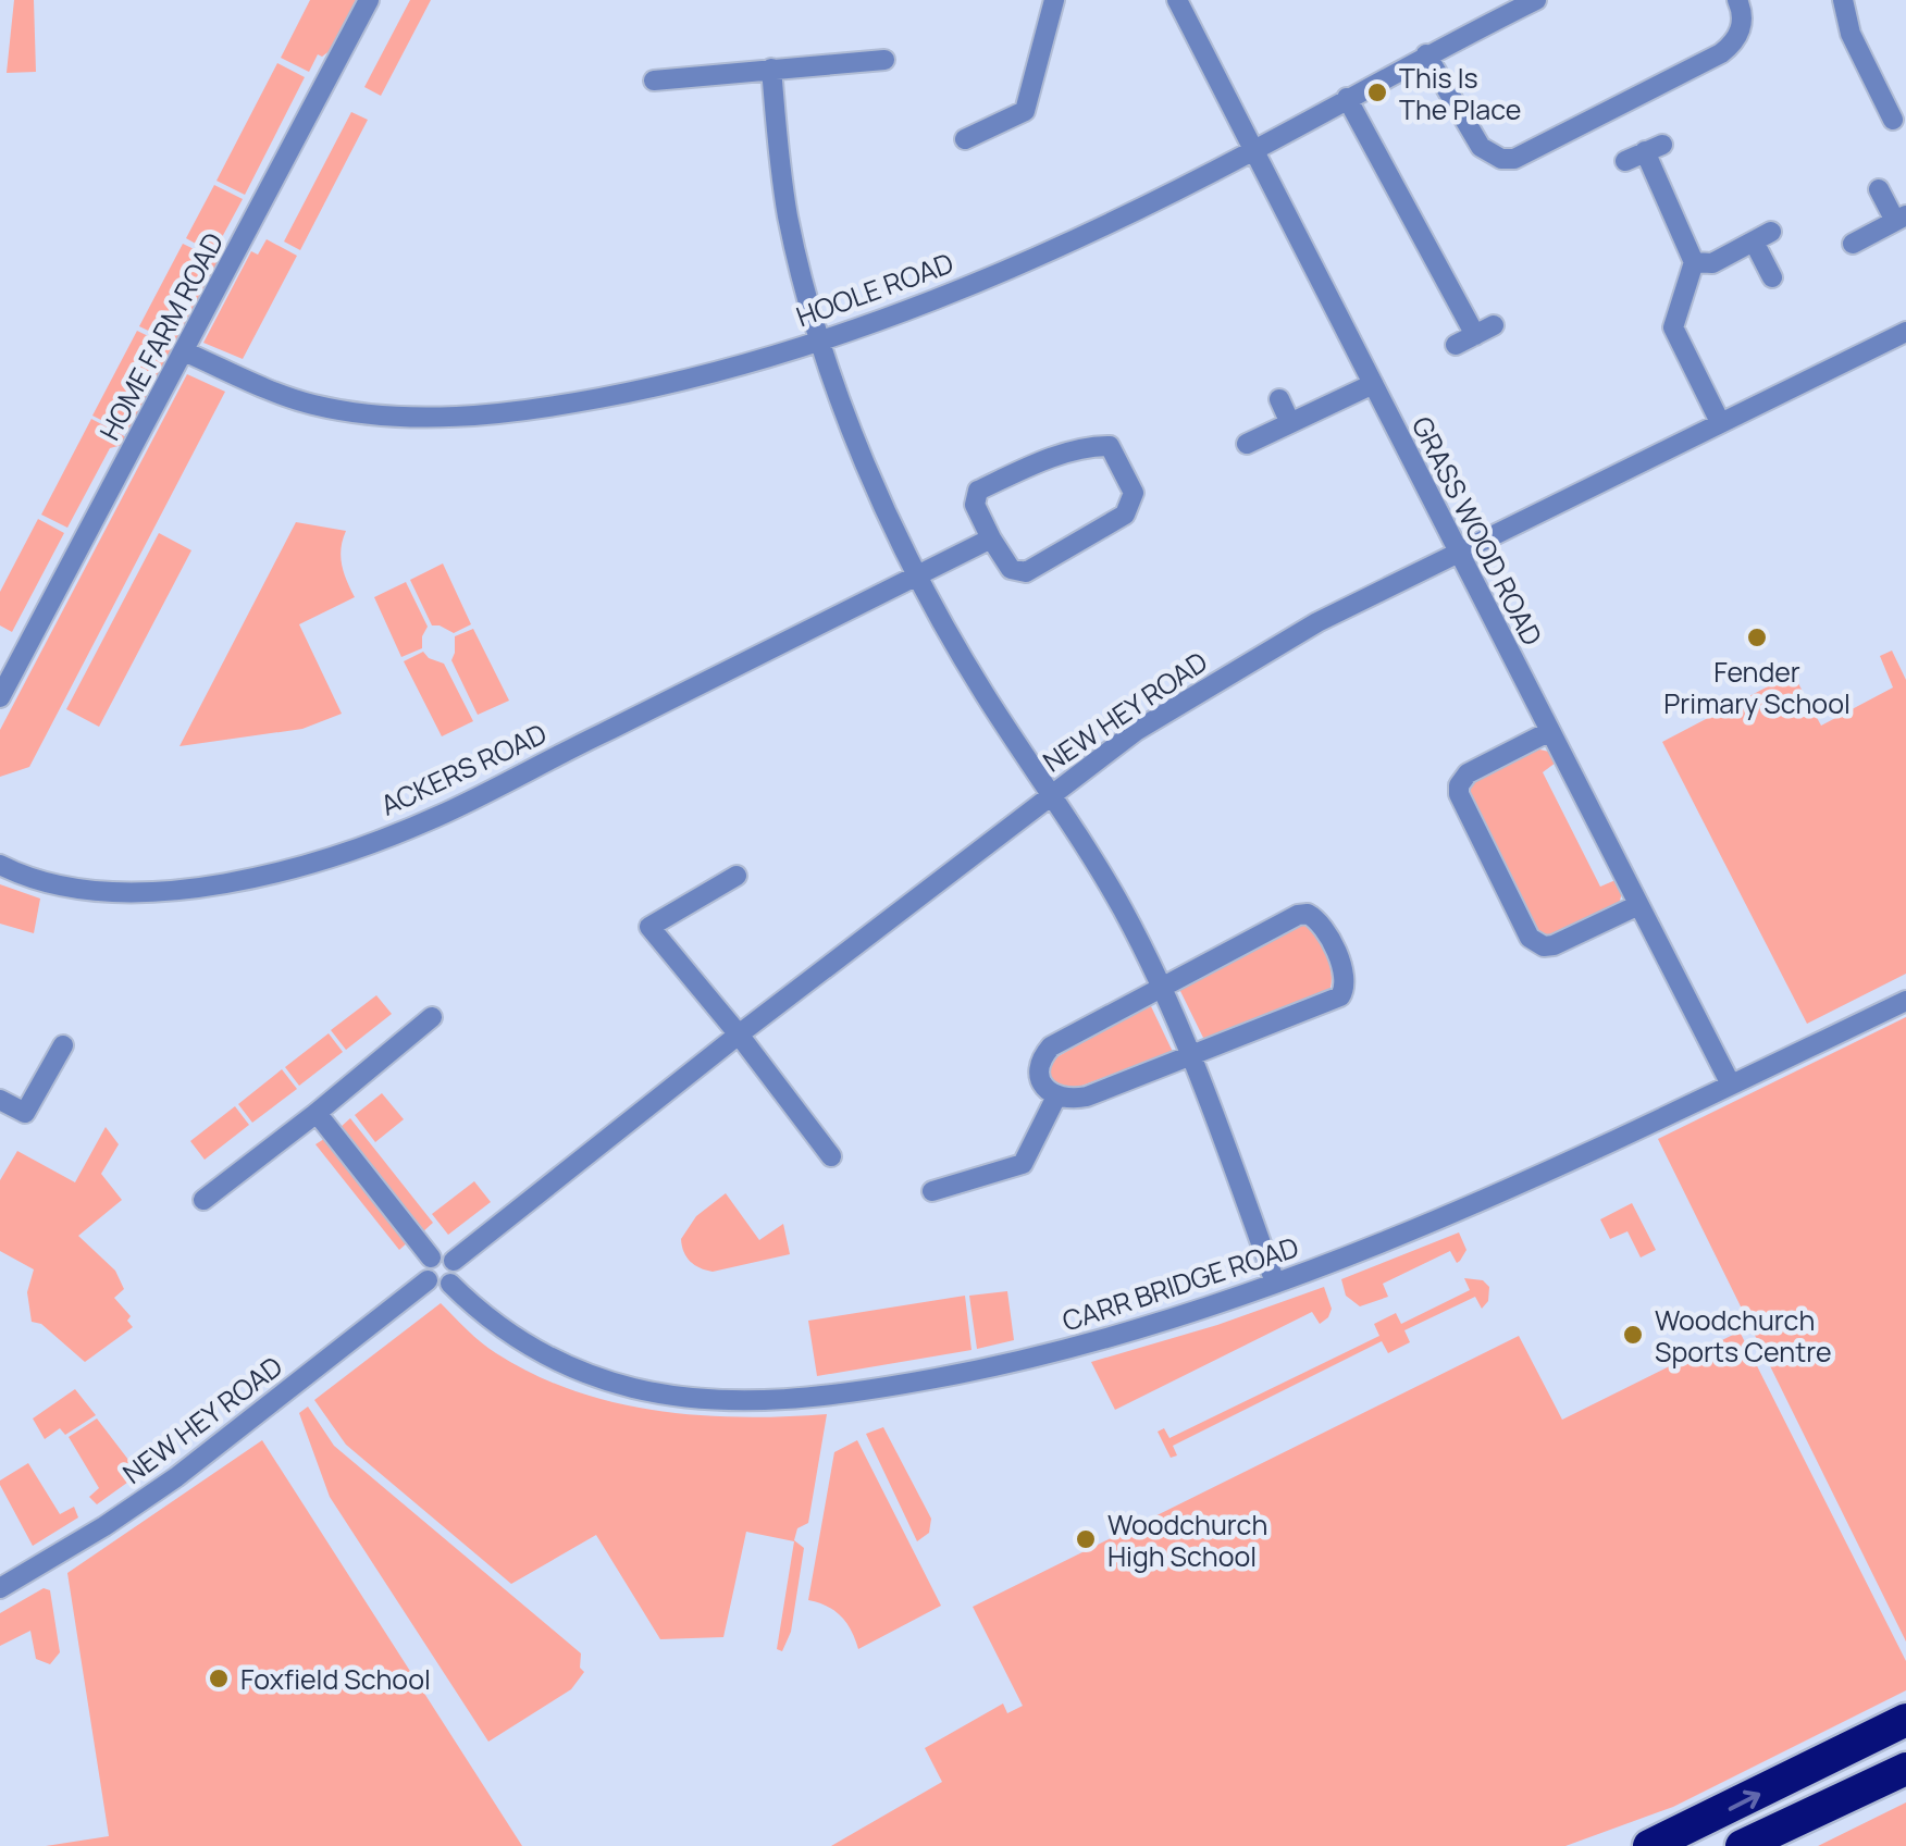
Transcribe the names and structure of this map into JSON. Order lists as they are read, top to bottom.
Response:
{
  "streets": {
    "street": [
      "HOOLE ROAD",
      "HOME FARM ROAD",
      "GRASS WOOD ROAD",
      "NEW HEY ROAD",
      "ACKERS ROAD",
      "CARR BRIDGE ROAD"
    ]
  },
  "crossings": [
    ["HOOLE ROAD", "HOME FARM ROAD"],
    ["HOOLE ROAD", "GRASS WOOD ROAD"],
    ["GRASS WOOD ROAD", "NEW HEY ROAD"],
    ["GRASS WOOD ROAD", "CARR BRIDGE ROAD"],
    ["NEW HEY ROAD", "CARR BRIDGE ROAD"]
  ],
  "places": [
    "This Is The Place",
    "Fender Primary School",
    "Woodchurch Sports Centre",
    "Woodchurch High School",
    "Foxfield School"
  ]
}
